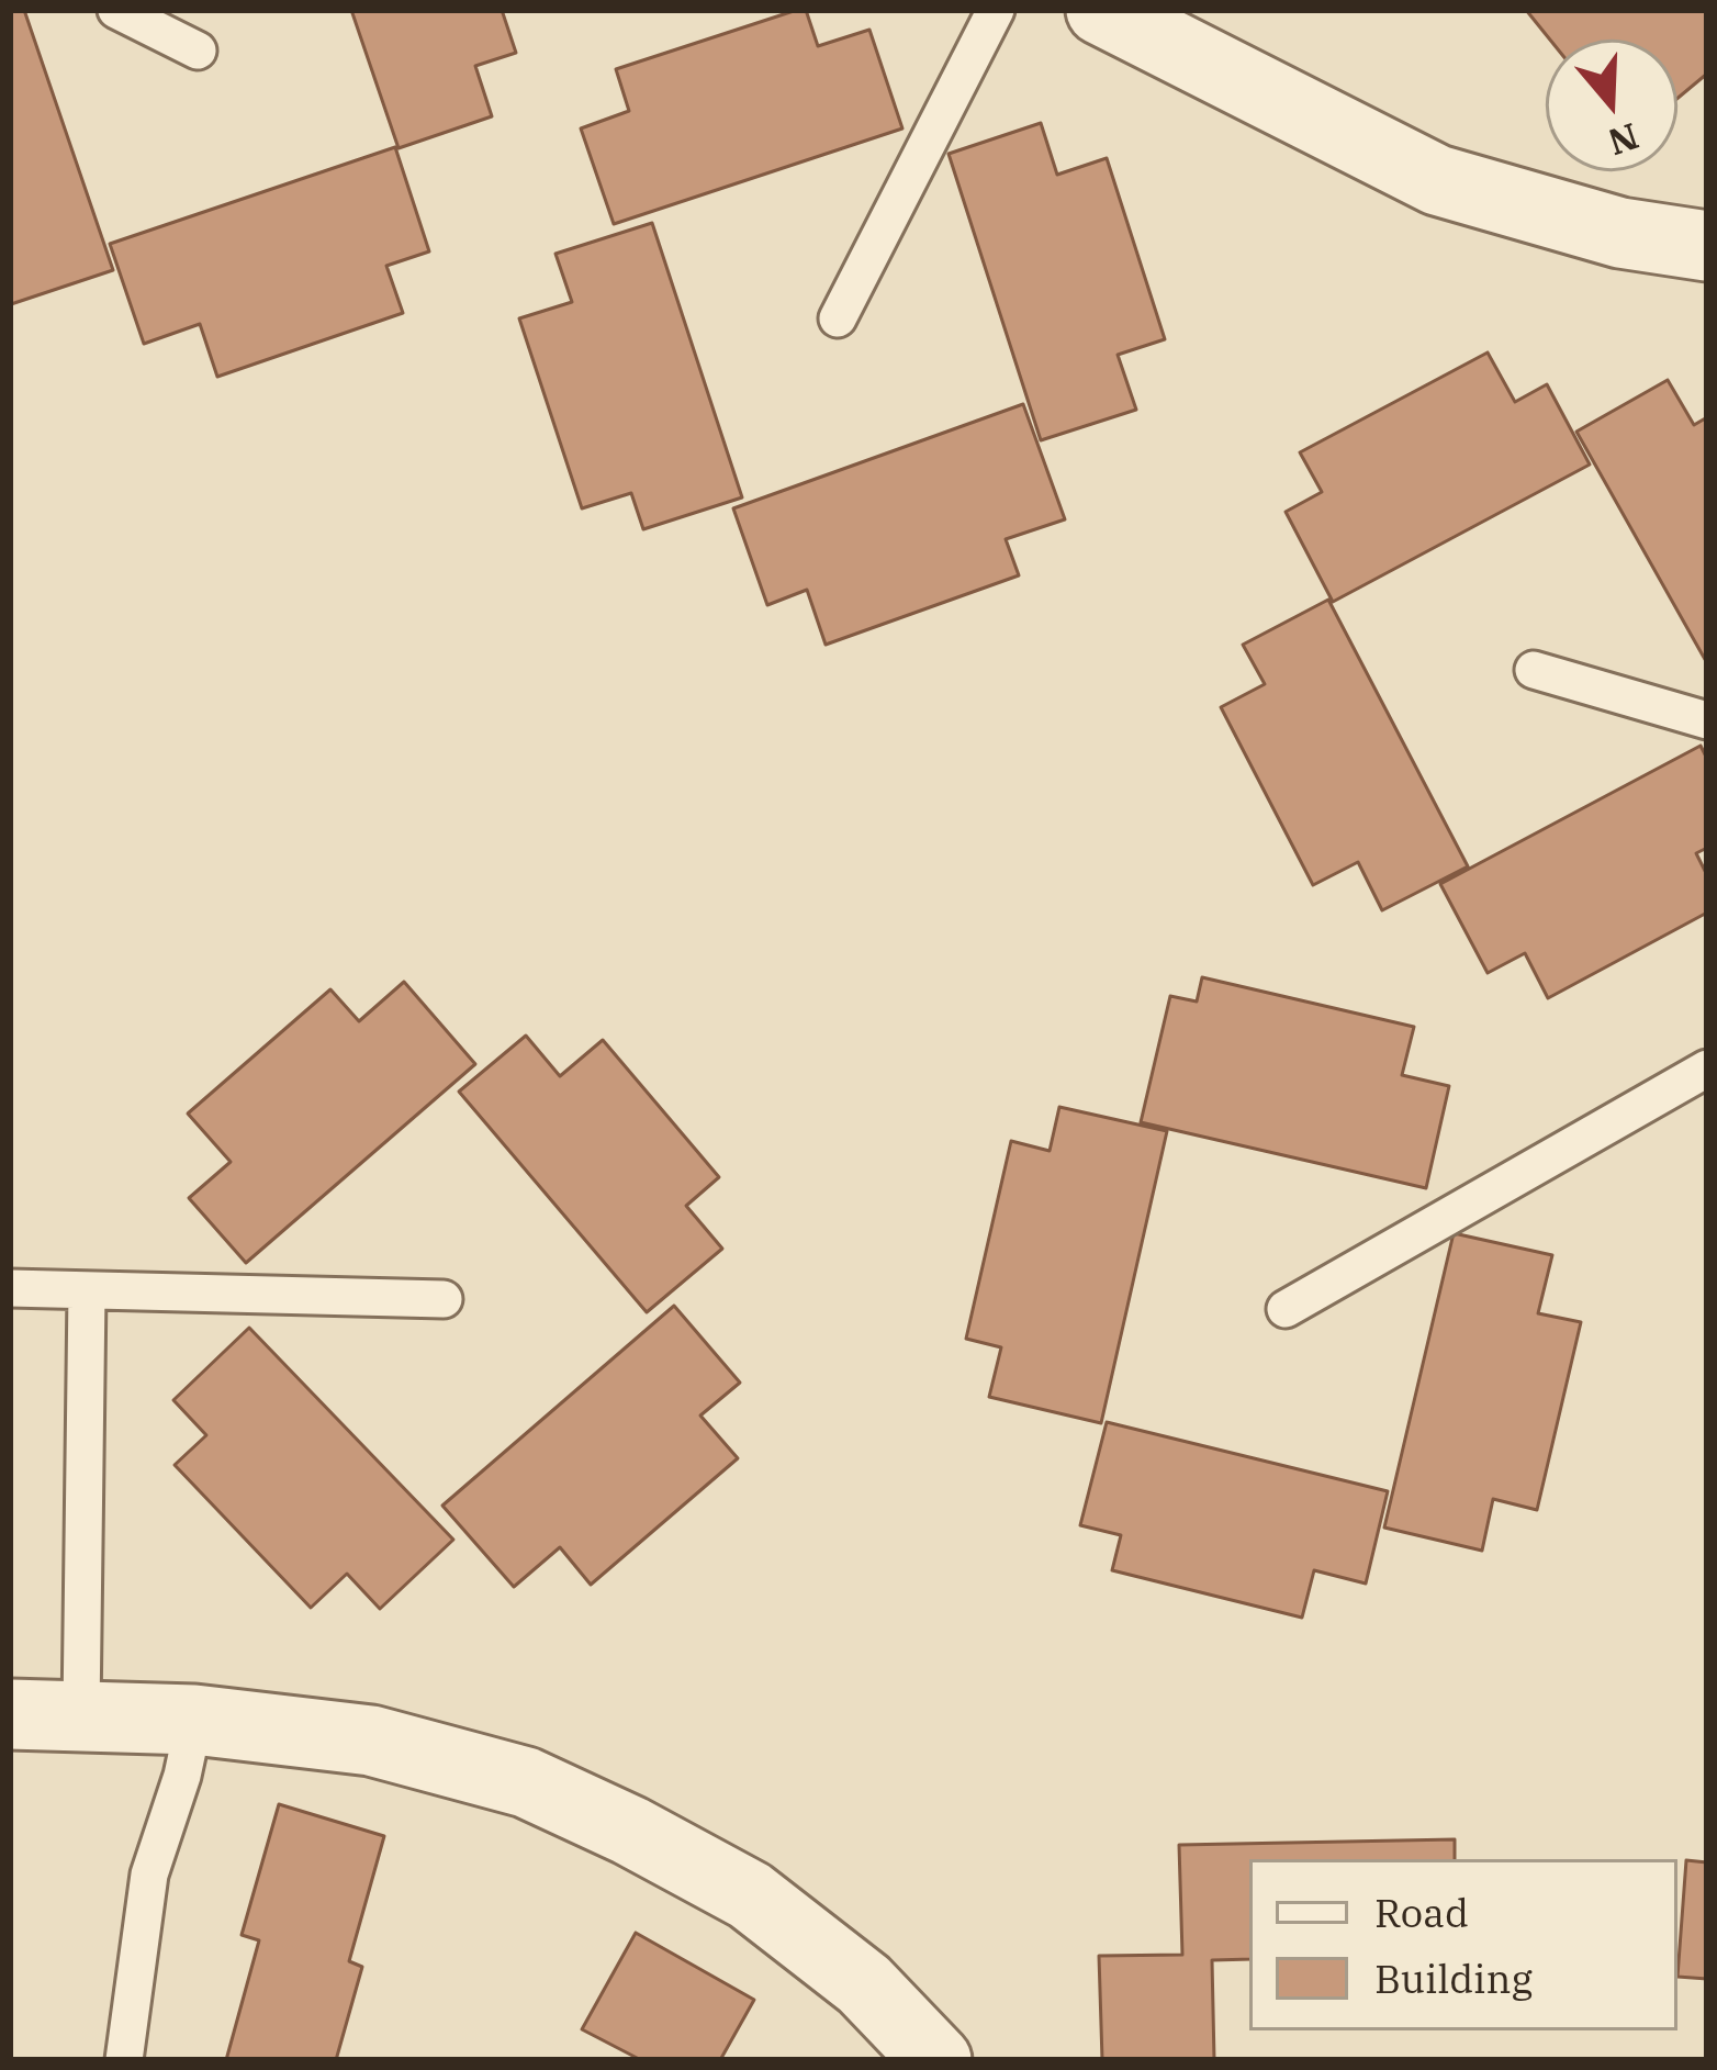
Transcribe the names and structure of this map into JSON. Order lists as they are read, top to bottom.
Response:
{
  "legend": ["Road", "Building"],
  "north": "bottom"
}
